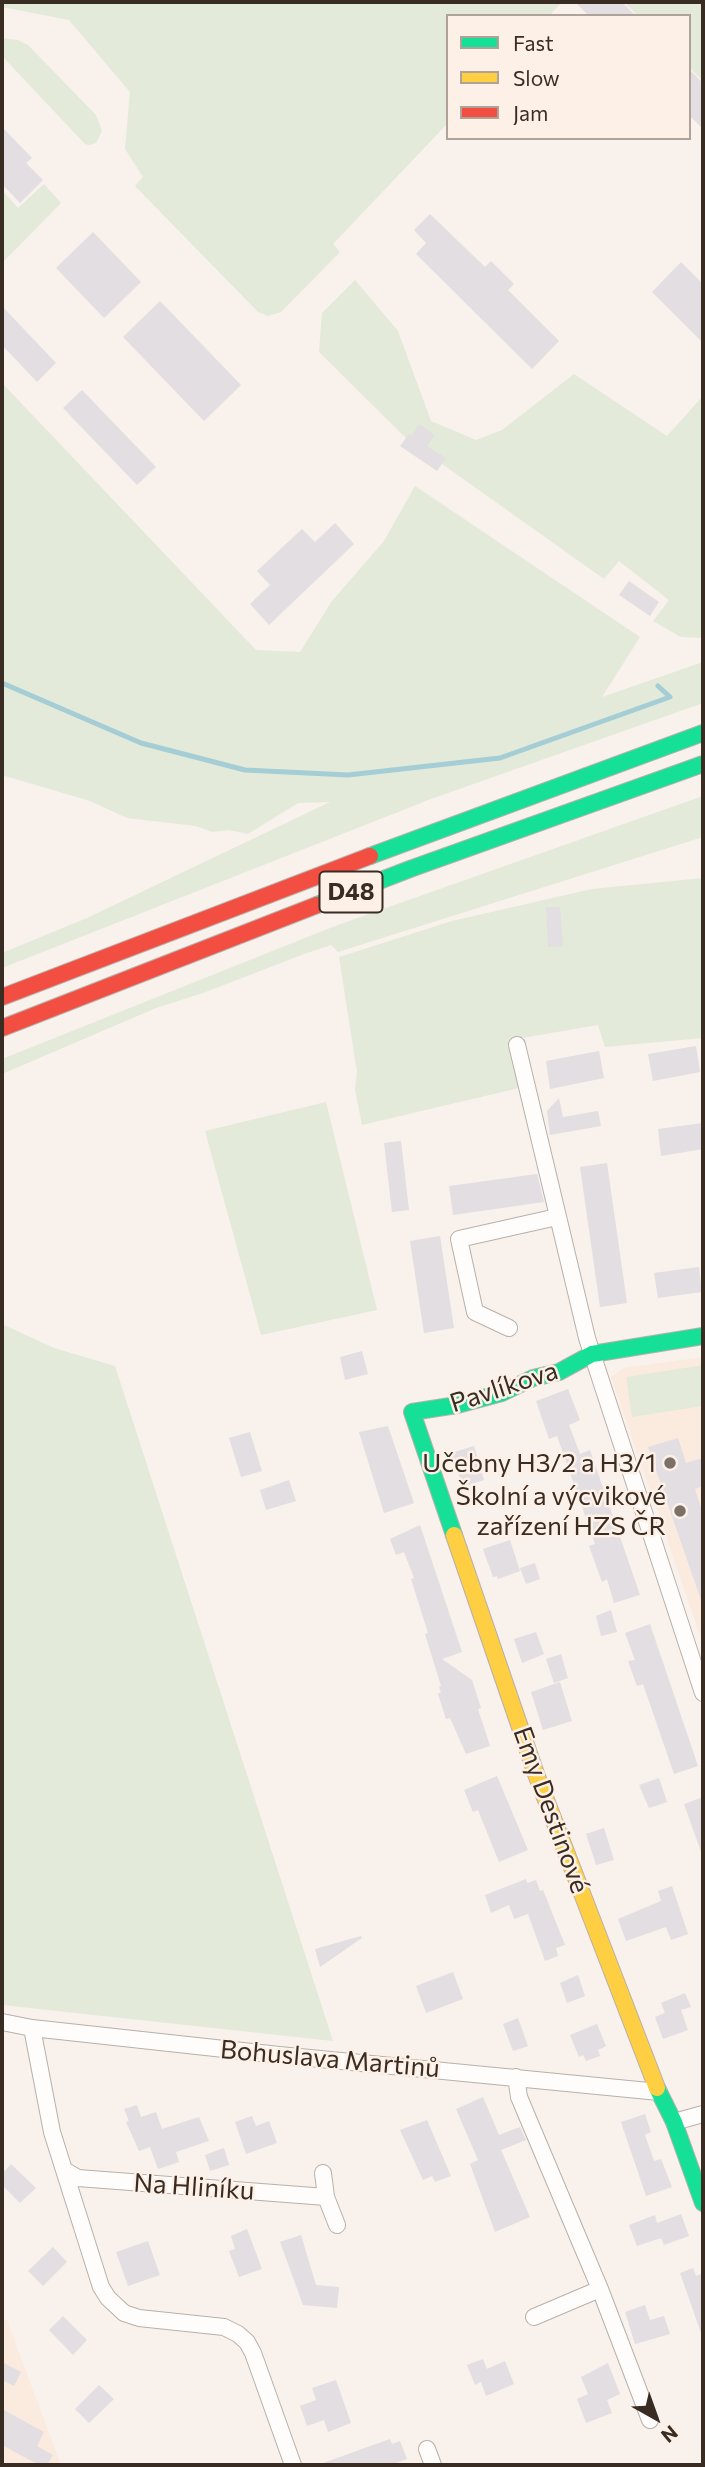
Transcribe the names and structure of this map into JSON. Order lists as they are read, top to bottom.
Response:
{
  "streets": {
    "main road": ["D48", "Pavlíkova", "Emy Destinové"],
    "street": ["Bohuslava Martinů", "Na Hliníku"]
  },
  "crossings": [
    ["Pavlíkova", "Emy Destinové"],
    ["Emy Destinové", "Bohuslava Martinů"]
  ],
  "places": ["Učebny H3/2 a H3/1", "Školní a výcvikové zařízení HZS ČR"],
  "legend": ["Fast", "Slow", "Jam"],
  "north": "bottom right"
}
